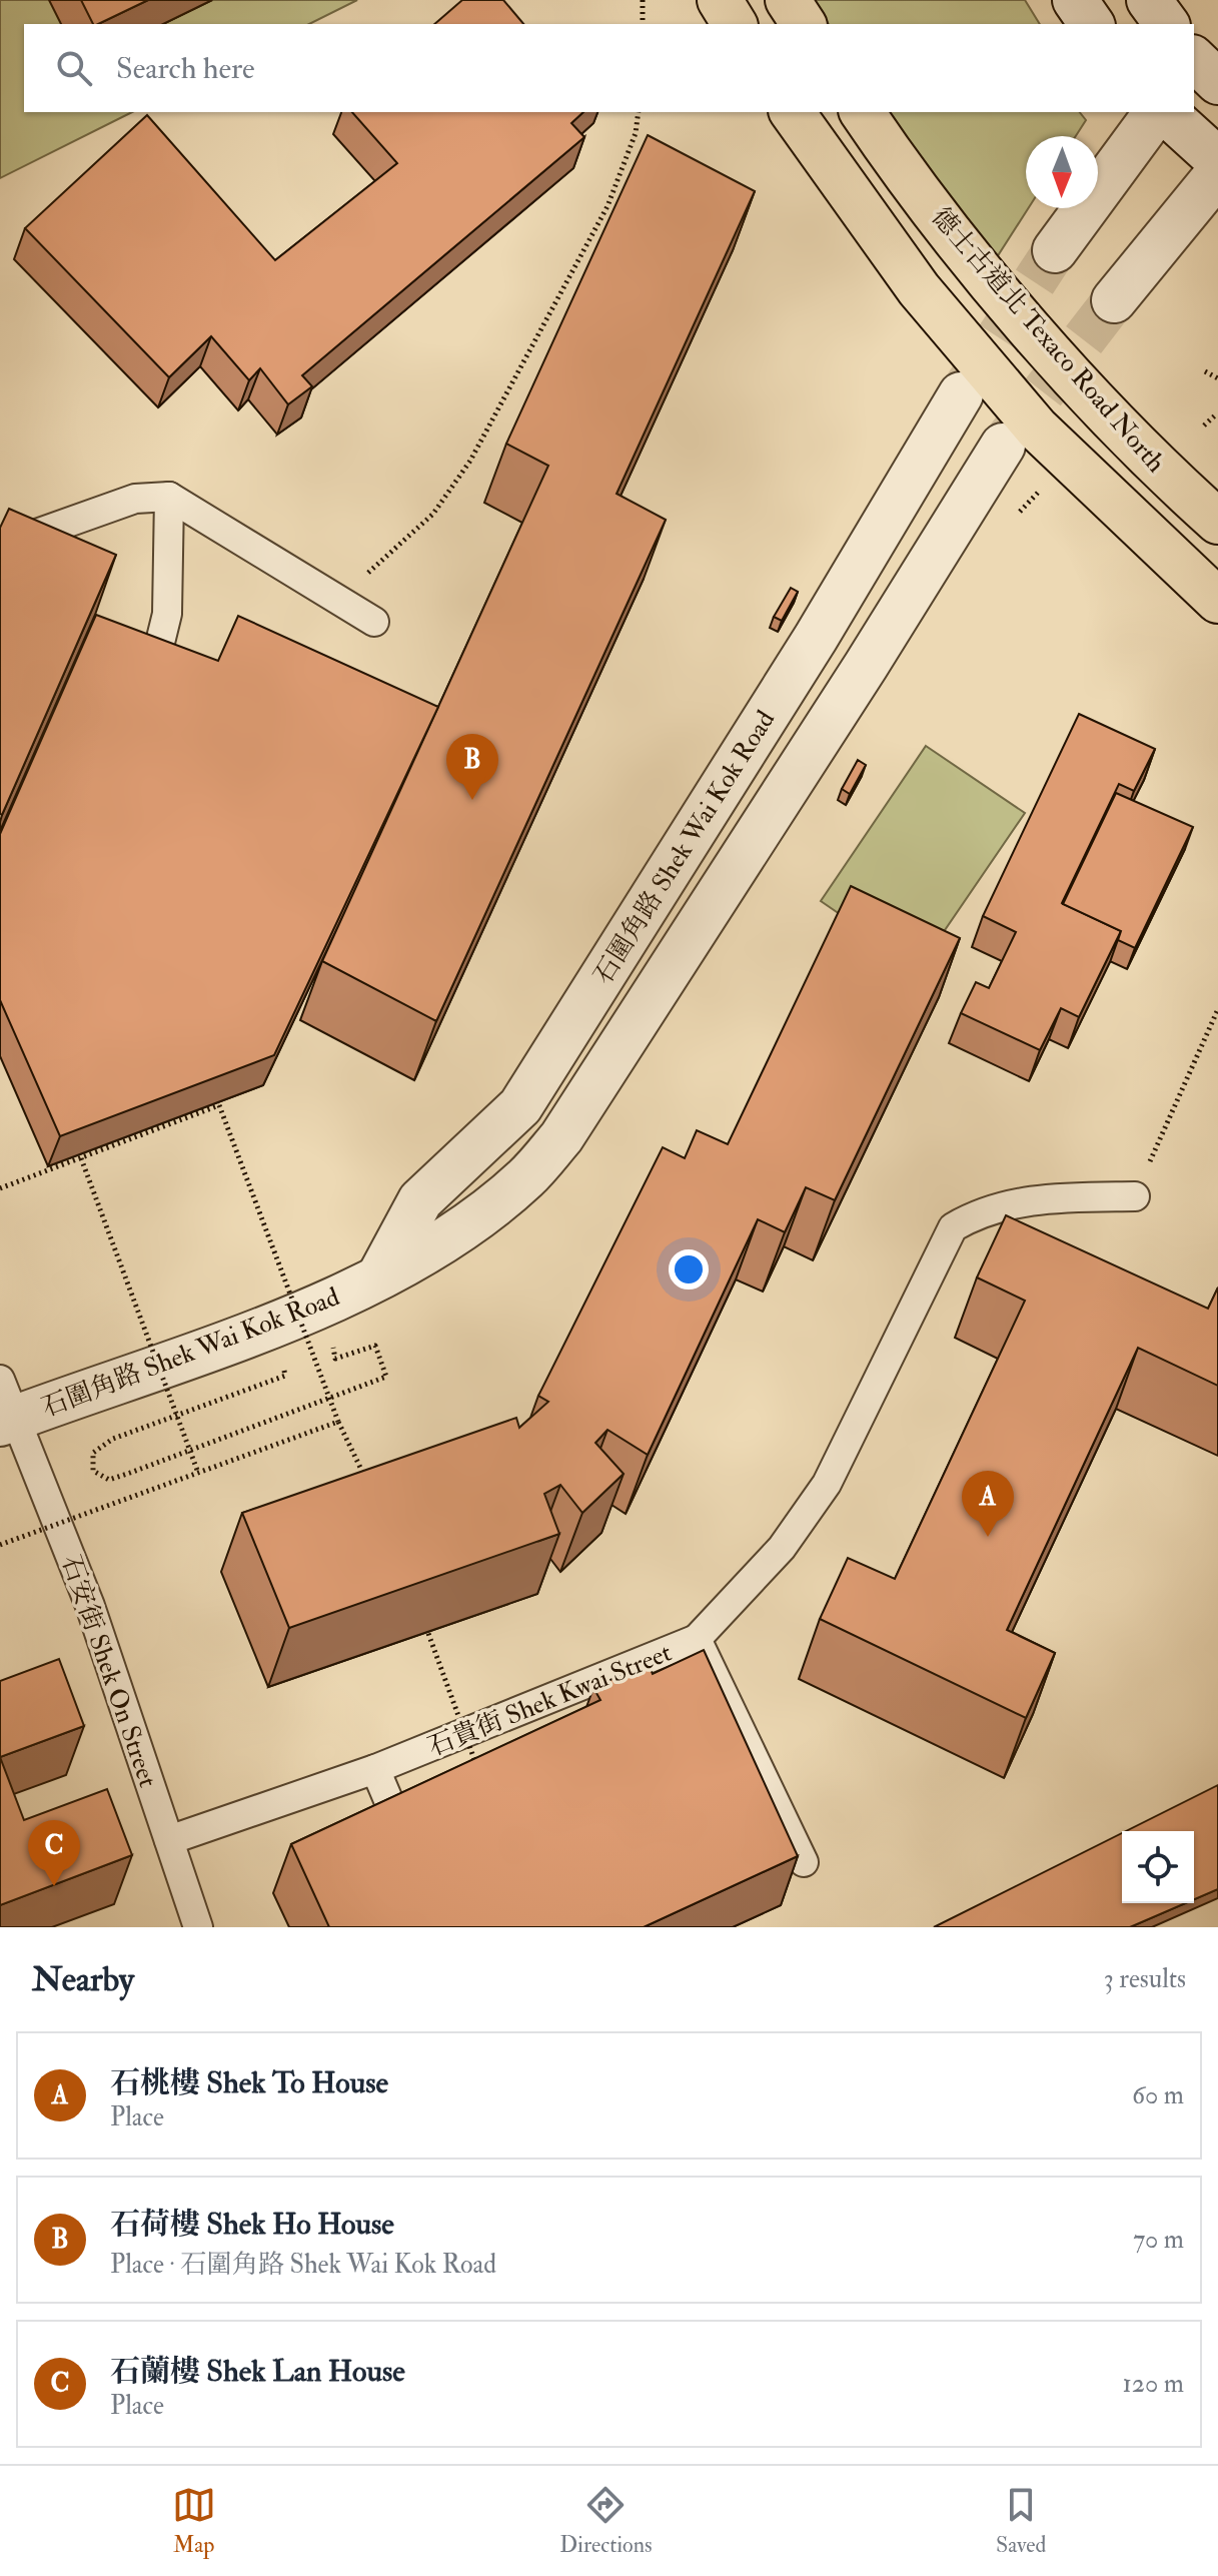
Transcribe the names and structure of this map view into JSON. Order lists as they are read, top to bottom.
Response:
{
  "streets": {
    "main road": ["德士古道北 Texaco Road North"],
    "street": ["石圍角路 Shek Wai Kok Road"],
    "lane": ["石安街 Shek On Street", "石貴街 Shek Kwai Street"]
  },
  "crossings": [
    ["石圍角路 Shek Wai Kok Road", "石安街 Shek On Street"],
    ["石安街 Shek On Street", "石貴街 Shek Kwai Street"]
  ],
  "north": "bottom",
  "page": {
    "search": "Search here",
    "pins": ["B", "A", "C"],
    "heading": ["Nearby", "3 results"],
    "list": [
      {
        "mark": "A",
        "name": "石桃樓 Shek To House",
        "note": "Place",
        "value": "60 m"
      },
      {
        "mark": "B",
        "name": "石荷樓 Shek Ho House",
        "note": "Place · 石圍角路 Shek Wai Kok Road",
        "value": "70 m"
      },
      {
        "mark": "C",
        "name": "石蘭樓 Shek Lan House",
        "note": "Place",
        "value": "120 m"
      }
    ],
    "nav": ["Map", "Directions", "Saved"]
  }
}
